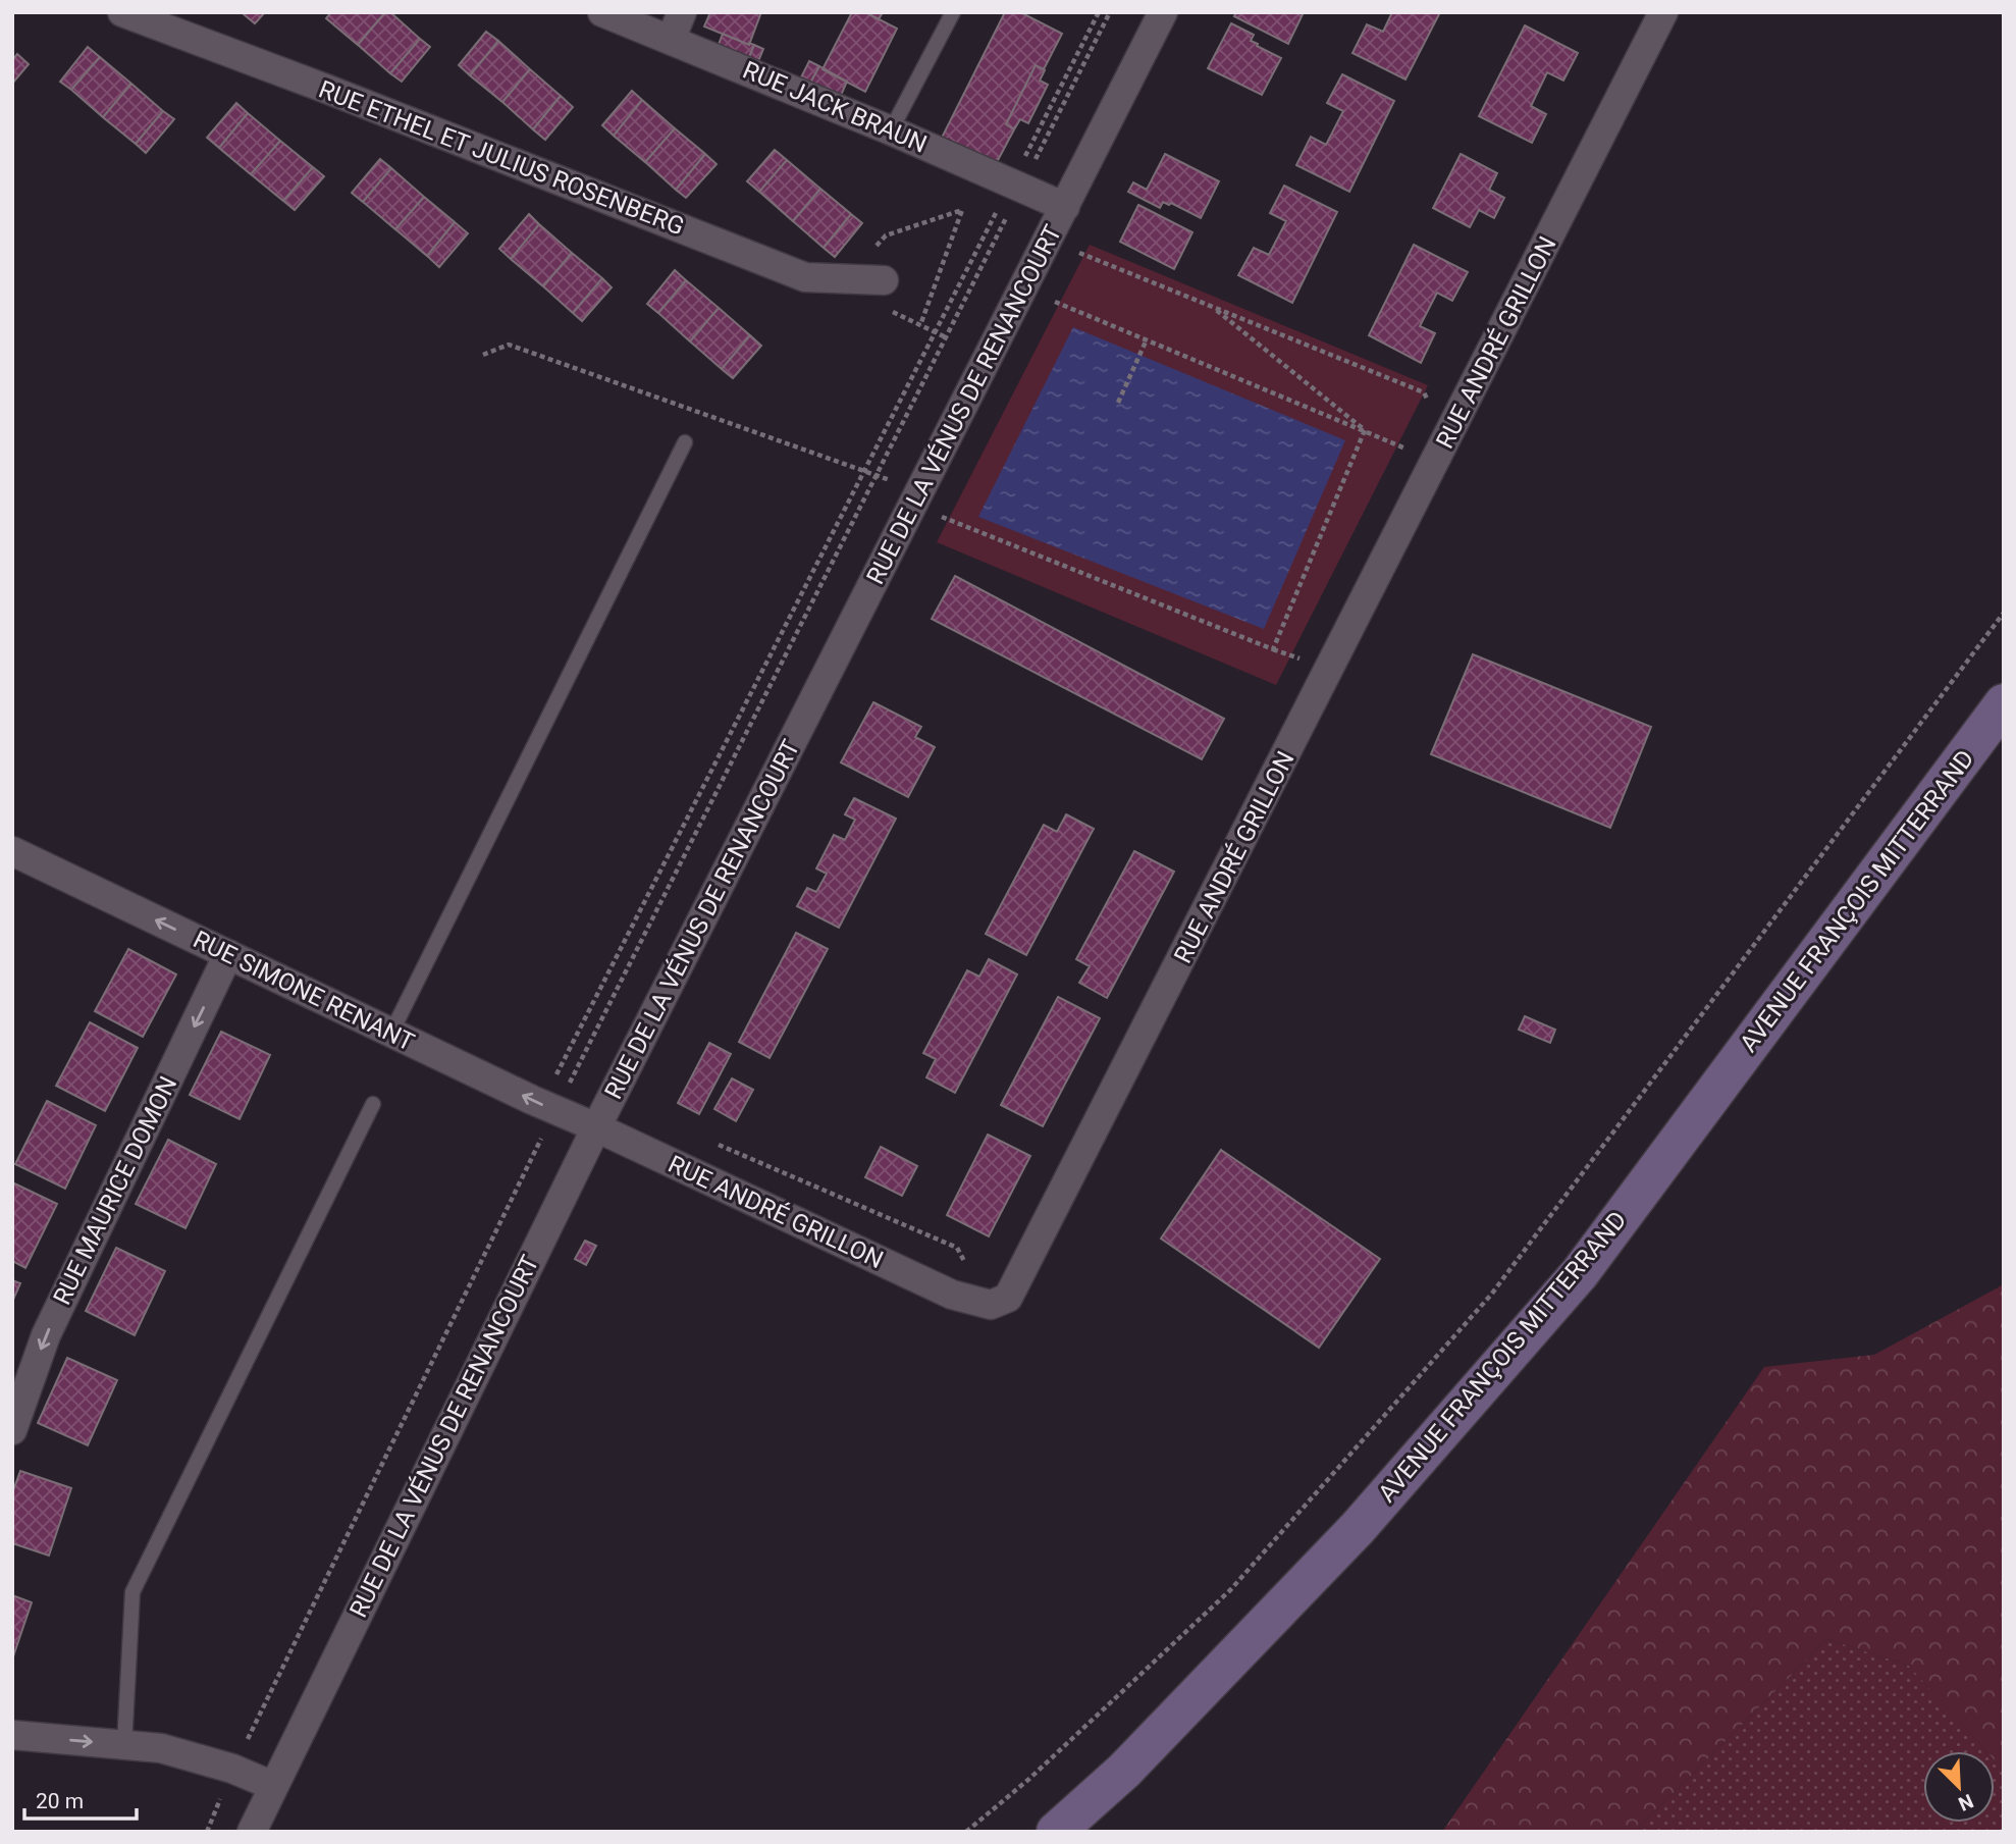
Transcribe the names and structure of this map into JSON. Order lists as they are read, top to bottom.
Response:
{
  "streets": {
    "main road": ["AVENUE FRANÇOIS MITTERRAND"],
    "street": [
      "RUE JACK BRAUN",
      "RUE ETHEL ET JULIUS ROSENBERG",
      "RUE ANDRÉ GRILLON",
      "RUE DE LA VÉNUS DE RENANCOURT",
      "RUE SIMONE RENANT",
      "RUE MAURICE DOMON"
    ]
  },
  "crossings": [
    ["RUE JACK BRAUN", "RUE DE LA VÉNUS DE RENANCOURT"],
    ["RUE ANDRÉ GRILLON", "RUE DE LA VÉNUS DE RENANCOURT"],
    ["RUE ANDRÉ GRILLON", "RUE SIMONE RENANT"],
    ["RUE DE LA VÉNUS DE RENANCOURT", "RUE SIMONE RENANT"],
    ["RUE SIMONE RENANT", "RUE MAURICE DOMON"]
  ],
  "one_way": ["RUE SIMONE RENANT", "RUE MAURICE DOMON"],
  "scale_bar": "20 m",
  "north": "bottom right"
}
